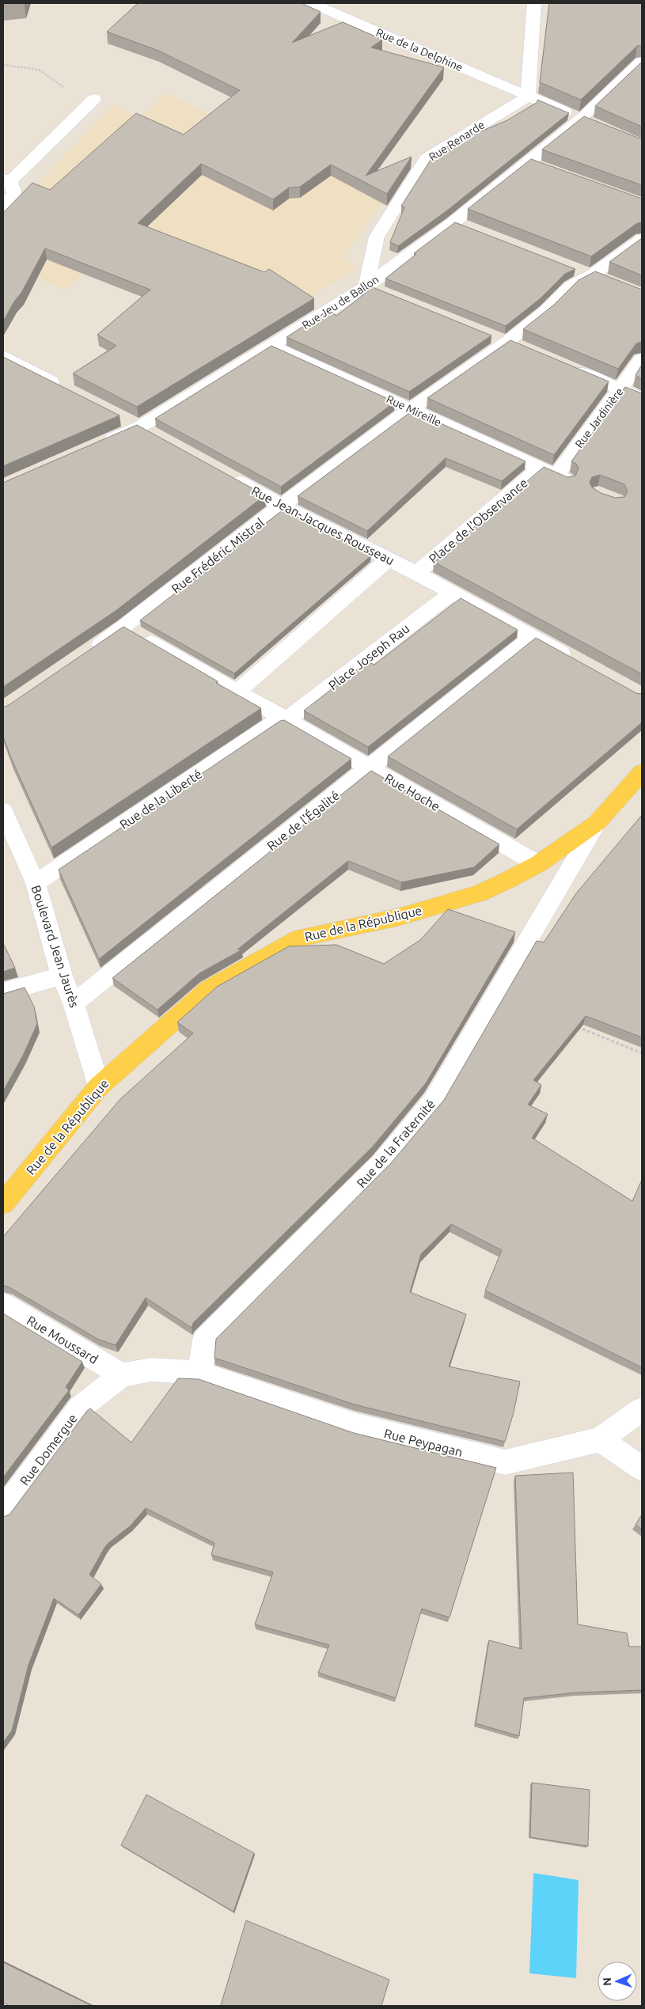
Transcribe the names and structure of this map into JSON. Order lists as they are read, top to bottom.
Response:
{
  "streets": {
    "main road": ["Rue de la République"],
    "street": [
      "Rue de la Delphine",
      "Rue Renarde",
      "Rue Jeu de Ballon",
      "Rue Mireille",
      "Rue Jardinière",
      "Place de l'Observance",
      "Rue Jean-Jacques Rousseau",
      "Rue Frédéric Mistral",
      "Place Joseph Rau",
      "Rue Hoche",
      "Rue de la Liberté",
      "Rue de l'Égalité",
      "Boulevard Jean Jaurès",
      "Rue de la Fraternité",
      "Rue Moussard",
      "Rue Peypagan",
      "Rue Domergue"
    ]
  },
  "crossings": [
    ["Rue de la Delphine", "Rue Renarde"],
    ["Rue de la Delphine", "Rue Jeu de Ballon"],
    ["Rue Renarde", "Rue Jeu de Ballon"],
    ["Rue Jeu de Ballon", "Rue Mireille"],
    ["Rue Mireille", "Rue Jardinière"],
    ["Rue Mireille", "Place de l'Observance"],
    ["Rue Mireille", "Rue Frédéric Mistral"],
    ["Rue Jardinière", "Place de l'Observance"],
    ["Place de l'Observance", "Rue Jean-Jacques Rousseau"],
    ["Rue Jean-Jacques Rousseau", "Rue Frédéric Mistral"],
    ["Rue Jean-Jacques Rousseau", "Place Joseph Rau"],
    ["Rue Jean-Jacques Rousseau", "Rue de l'Égalité"],
    ["Rue Frédéric Mistral", "Rue Hoche"],
    ["Place Joseph Rau", "Rue Hoche"],
    ["Place Joseph Rau", "Rue de la Liberté"],
    ["Rue Hoche", "Rue de la Liberté"],
    ["Rue Hoche", "Rue de l'Égalité"],
    ["Rue Hoche", "Rue de la République"],
    ["Rue de la Liberté", "Boulevard Jean Jaurès"],
    ["Rue de l'Égalité", "Boulevard Jean Jaurès"],
    ["Rue de la République", "Boulevard Jean Jaurès"],
    ["Rue de la République", "Rue de la Fraternité"],
    ["Rue de la Fraternité", "Rue Peypagan"],
    ["Rue Moussard", "Rue Peypagan"],
    ["Rue Moussard", "Rue Domergue"],
    ["Rue Peypagan", "Rue Domergue"]
  ],
  "north": "left"
}
